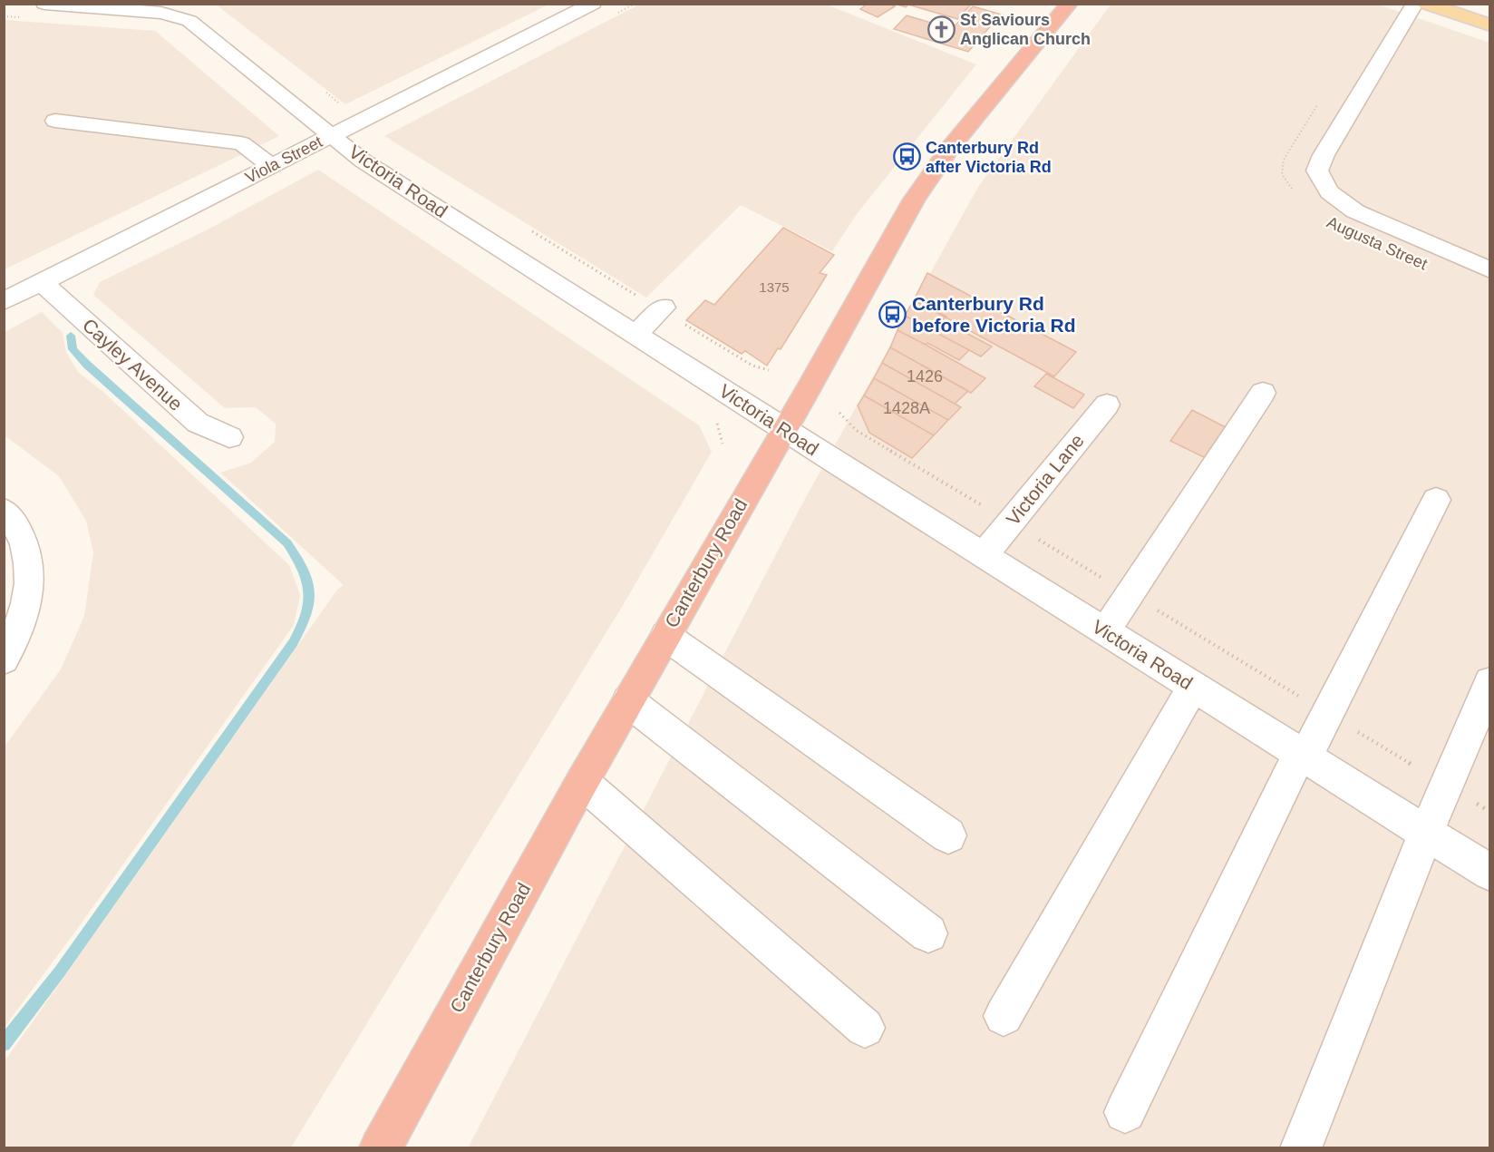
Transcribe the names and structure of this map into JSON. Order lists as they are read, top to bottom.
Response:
{
  "streets": {
    "highway": ["Canterbury Road"],
    "street": [
      "Viola Street",
      "Victoria Road",
      "Augusta Street",
      "Cayley Avenue",
      "Victoria Lane"
    ]
  },
  "crossings": [
    ["Viola Street", "Victoria Road"],
    ["Viola Street", "Cayley Avenue"],
    ["Victoria Road", "Victoria Lane"],
    ["Victoria Road", "Canterbury Road"]
  ],
  "places": {
    "church": ["St Saviours Anglican Church"],
    "bus stop": ["Canterbury Rd after Victoria Rd", "Canterbury Rd before Victoria Rd"]
  },
  "house_numbers": ["1375", "1426", "1428A"]
}
